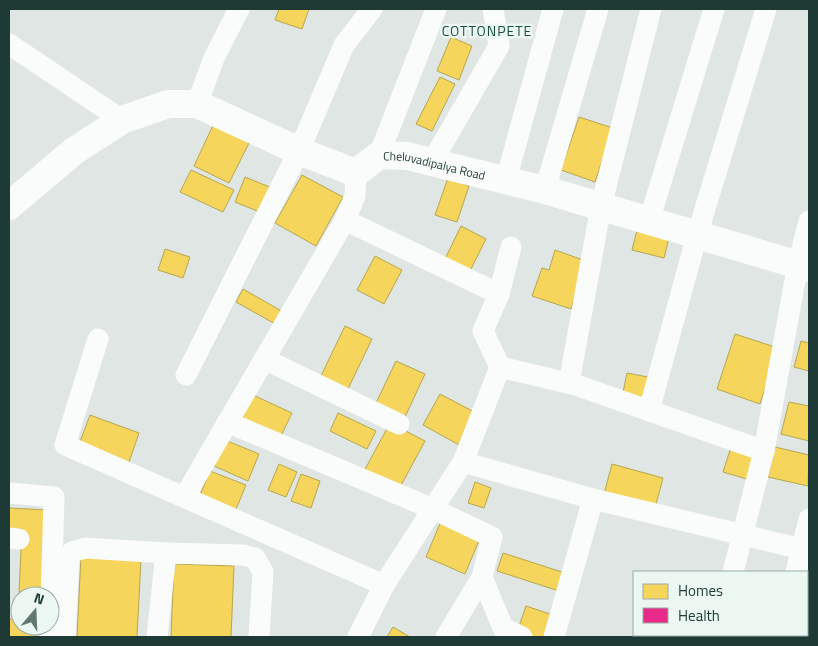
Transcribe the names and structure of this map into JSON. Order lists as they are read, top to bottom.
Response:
{
  "streets": {
    "street": ["Cheluvadipalya Road"]
  },
  "districts": ["COTTONPETE"],
  "legend": ["Homes", "Health"],
  "north": "top"
}
